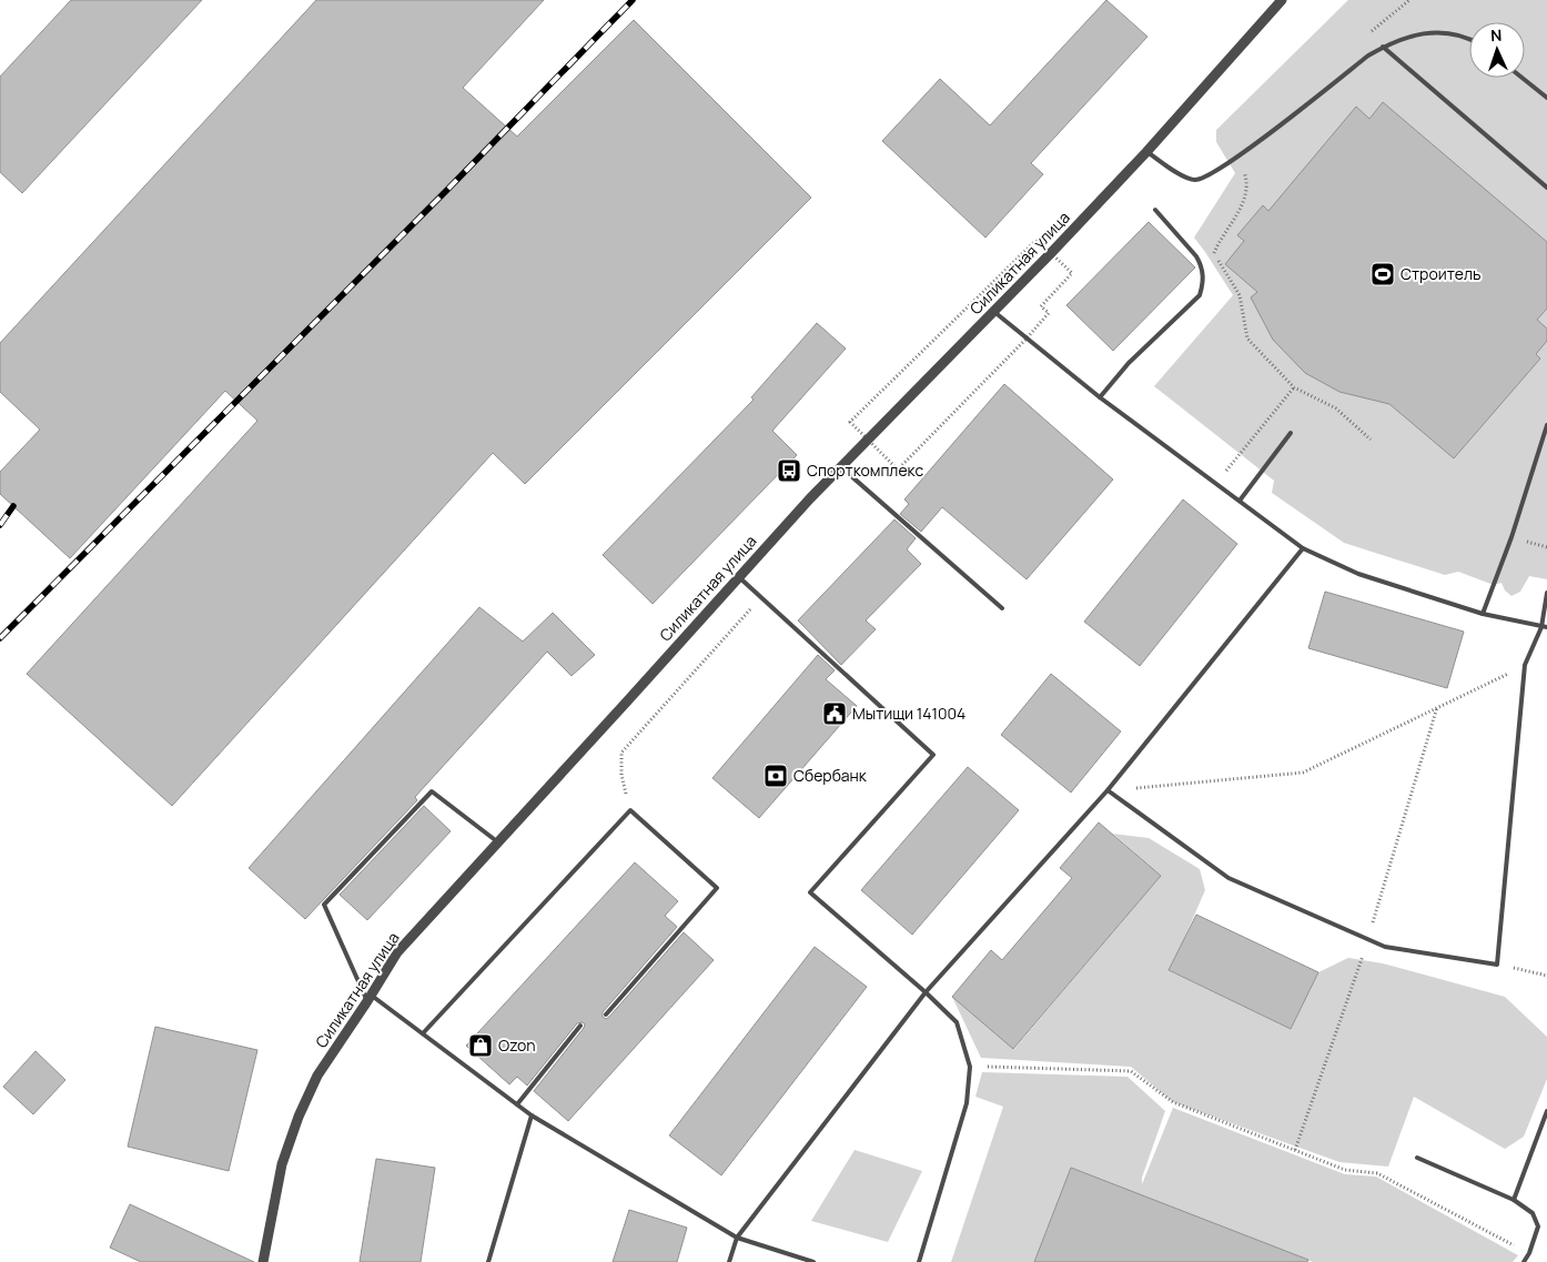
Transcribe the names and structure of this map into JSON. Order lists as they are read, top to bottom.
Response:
{
  "streets": {
    "street": ["Силикатная улица"]
  },
  "places": {
    "sports": ["Строитель"],
    "bus stop": ["Спорткомплекс"],
    "public building": ["Мытищи 141004"],
    "bank": ["Сбербанк"],
    "shop": ["Ozon"]
  },
  "north": "top"
}
